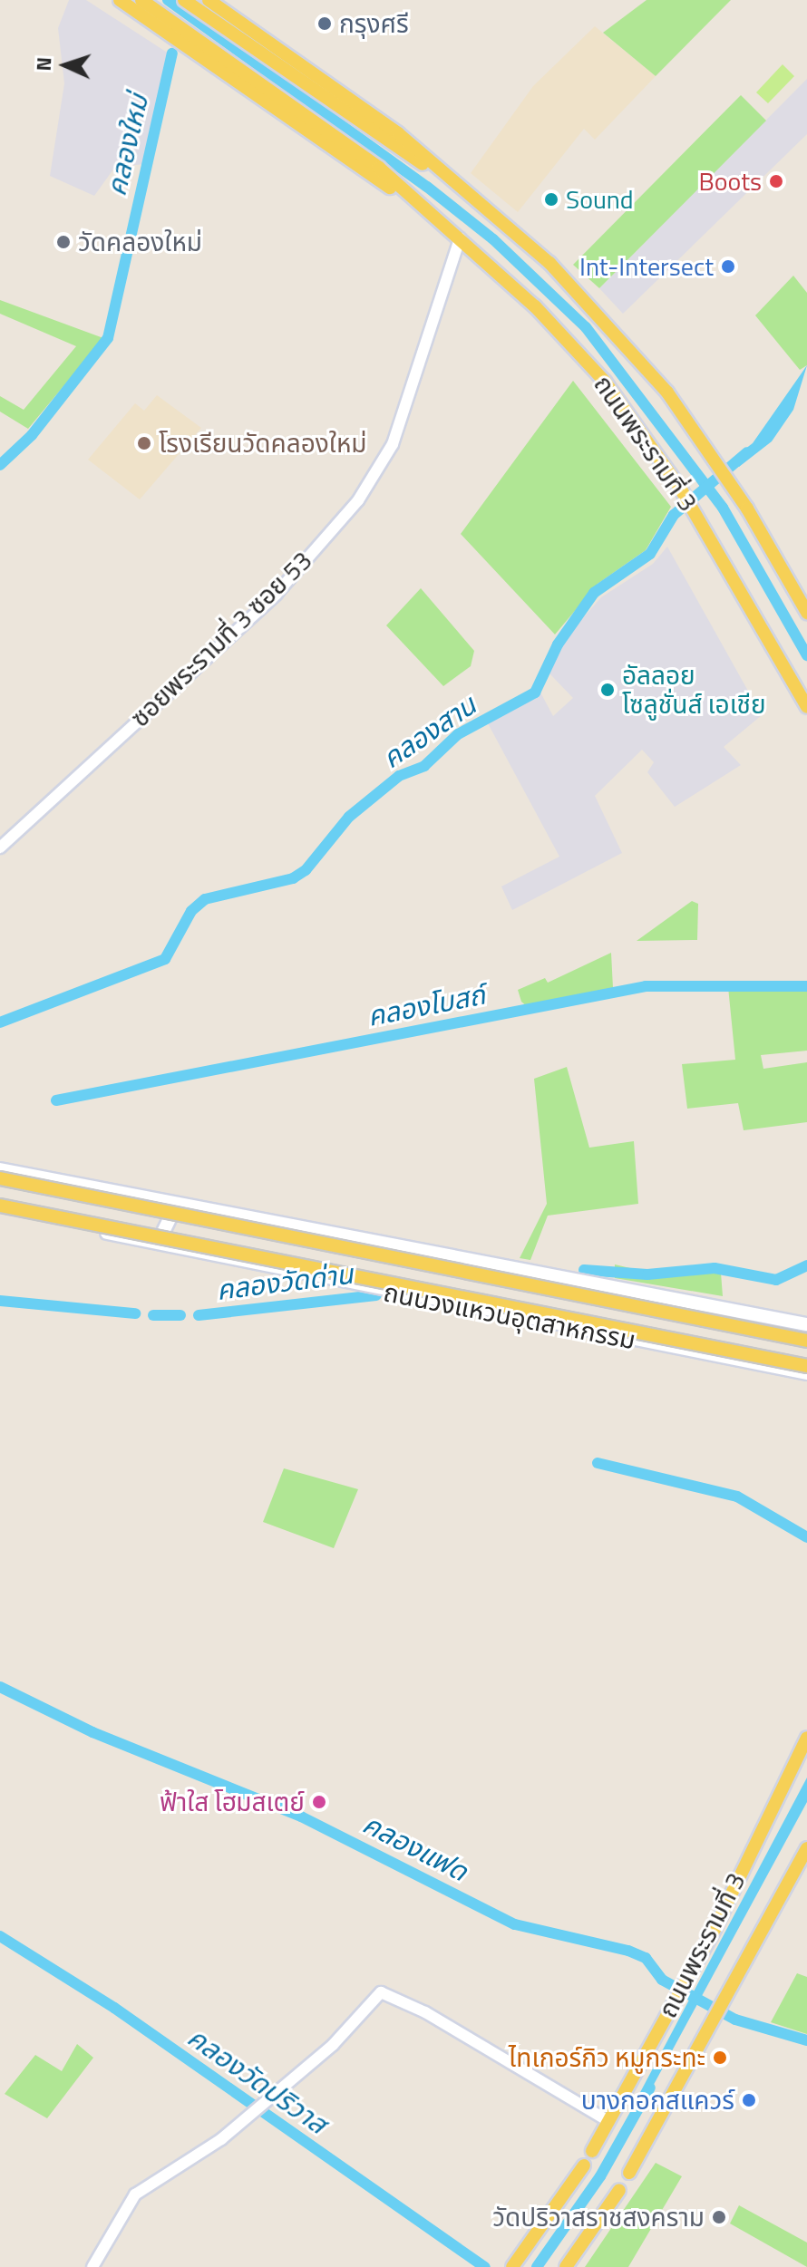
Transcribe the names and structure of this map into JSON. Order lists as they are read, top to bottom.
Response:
{
  "streets": {
    "main road": ["ถนนพระรามที่ 3", "ถนนวงแหวนอุตสาหกรรม"],
    "street": ["ซอยพระรามที่ 3 ซอย 53"]
  },
  "crossings": [
    ["ถนนพระรามที่ 3", "ซอยพระรามที่ 3 ซอย 53"]
  ],
  "water": [
    "คลองใหม่",
    "คลองสาน",
    "คลองโบสถ์",
    "คลองวัดด่าน",
    "คลองแฟด",
    "คลองวัดปริวาส"
  ],
  "places": [
    "กรุงศรี",
    "Boots",
    "Sound",
    "วัดคลองใหม่",
    "Int-Intersect",
    "โรงเรียนวัดคลองใหม่",
    "อัลลอย โซลูชั่นส์ เอเชีย",
    "ฟ้าใส โฮมสเตย์",
    "ไทเกอร์กิว หมูกระทะ",
    "บางกอกสแควร์",
    "วัดปริวาสราชสงคราม"
  ],
  "north": "left"
}
